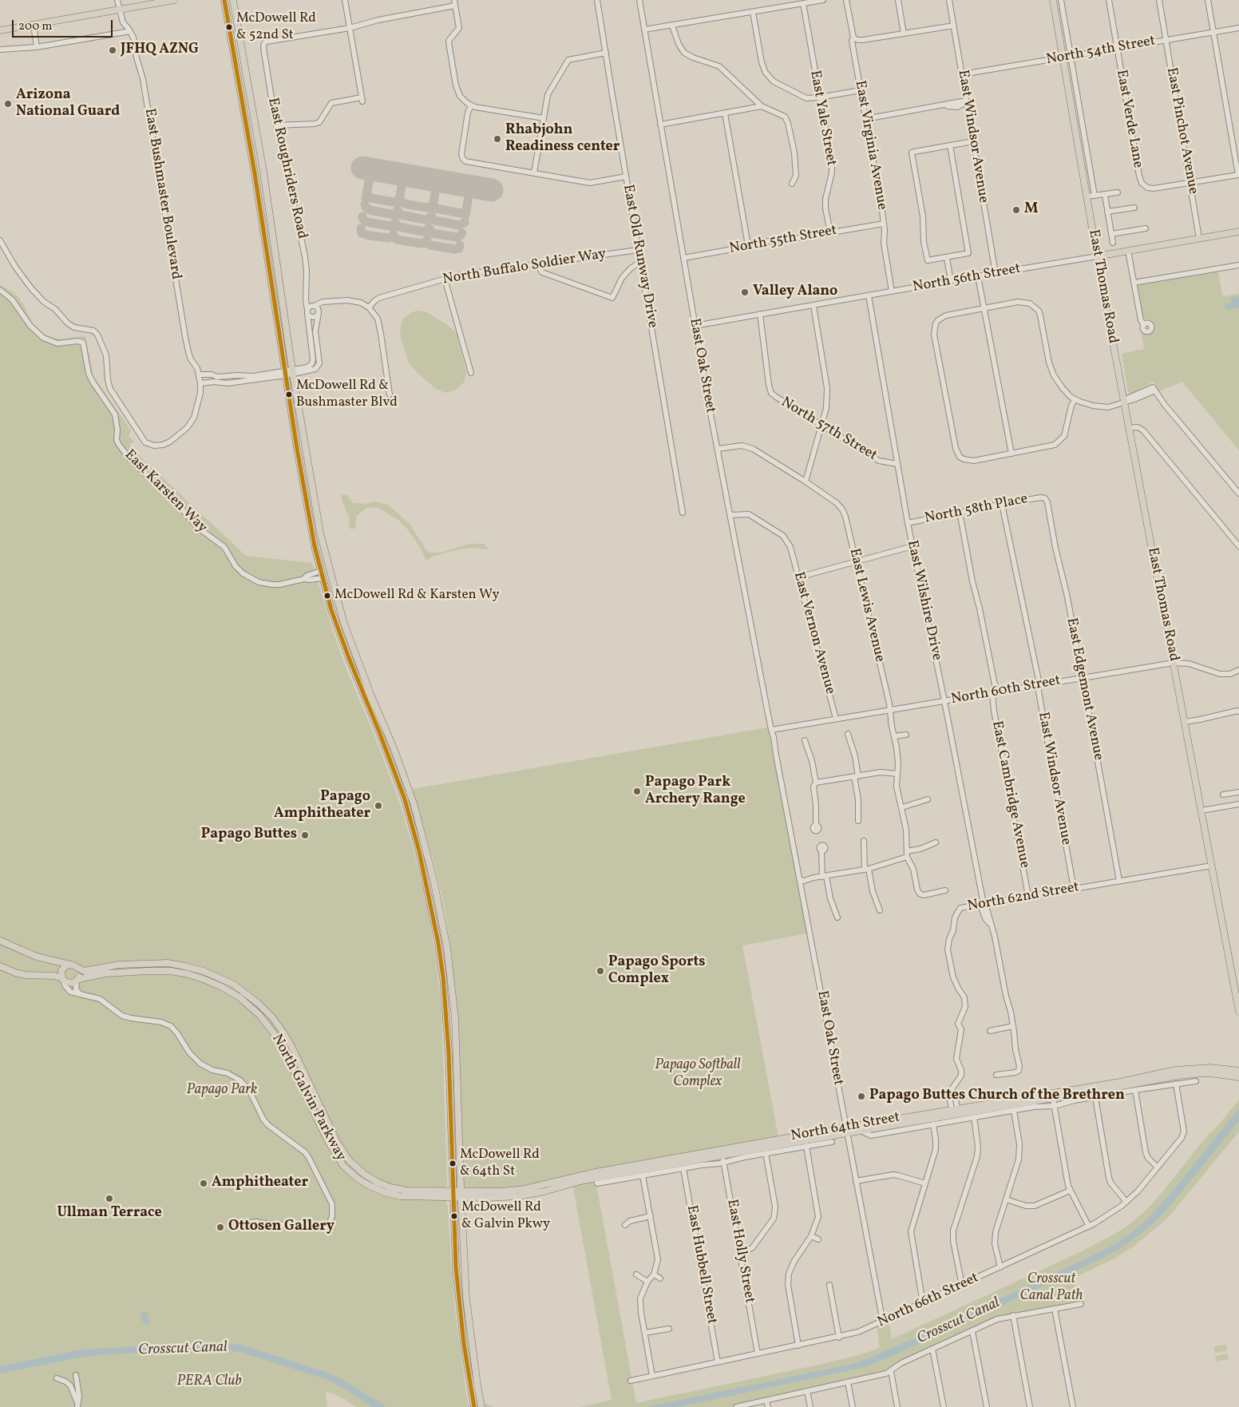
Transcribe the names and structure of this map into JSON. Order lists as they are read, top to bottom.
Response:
{
  "streets": {
    "main road": [
      "North 56th Street",
      "East Thomas Road",
      "North Galvin Parkway",
      "North 64th Street"
    ],
    "street": [
      "North 54th Street",
      "East Yale Street",
      "East Verde Lane",
      "East Pinchot Avenue",
      "East Windsor Avenue",
      "East Virginia Avenue",
      "East Roughriders Road",
      "East Bushmaster Boulevard",
      "North 55th Street",
      "East Old Runway Drive",
      "North Buffalo Soldier Way",
      "East Oak Street",
      "North 57th Street",
      "East Karsten Way",
      "North 58th Place",
      "East Wilshire Drive",
      "East Lewis Avenue",
      "East Vernon Avenue",
      "East Edgemont Avenue",
      "North 60th Street",
      "East Cambridge Avenue",
      "North 62nd Street",
      "East Holly Street",
      "East Hubbell Street",
      "North 66th Street"
    ]
  },
  "crossings": [
    ["North 54th Street", "East Verde Lane"],
    ["North 54th Street", "East Pinchot Avenue"],
    ["North 54th Street", "East Windsor Avenue"],
    ["North 54th Street", "East Thomas Road"],
    ["East Yale Street", "North 55th Street"],
    ["East Verde Lane", "East Pinchot Avenue"],
    ["East Pinchot Avenue", "North 56th Street"],
    ["East Windsor Avenue", "North 56th Street"],
    ["East Windsor Avenue", "North 58th Place"],
    ["East Windsor Avenue", "North 60th Street"],
    ["East Windsor Avenue", "North 62nd Street"],
    ["East Virginia Avenue", "North 55th Street"],
    ["East Virginia Avenue", "North 56th Street"],
    ["North 55th Street", "East Oak Street"],
    ["East Old Runway Drive", "North Buffalo Soldier Way"],
    ["North 56th Street", "East Thomas Road"],
    ["North 56th Street", "East Oak Street"],
    ["North 56th Street", "North 57th Street"],
    ["North 56th Street", "East Wilshire Drive"],
    ["East Thomas Road", "North 60th Street"],
    ["East Thomas Road", "North 62nd Street"],
    ["East Oak Street", "East Vernon Avenue"],
    ["East Oak Street", "North 60th Street"],
    ["East Oak Street", "North 64th Street"],
    ["East Oak Street", "North 66th Street"],
    ["North 57th Street", "East Wilshire Drive"],
    ["North 58th Place", "East Wilshire Drive"],
    ["North 58th Place", "East Edgemont Avenue"],
    ["North 58th Place", "East Cambridge Avenue"],
    ["East Wilshire Drive", "North 60th Street"],
    ["East Wilshire Drive", "North 62nd Street"],
    ["East Lewis Avenue", "North 60th Street"],
    ["East Vernon Avenue", "North 60th Street"],
    ["East Edgemont Avenue", "North 60th Street"],
    ["East Edgemont Avenue", "North 62nd Street"],
    ["North 60th Street", "East Cambridge Avenue"],
    ["East Cambridge Avenue", "North 62nd Street"],
    ["North 62nd Street", "North 64th Street"],
    ["North Galvin Parkway", "North 64th Street"],
    ["North 64th Street", "East Holly Street"],
    ["North 64th Street", "East Hubbell Street"],
    ["North 64th Street", "North 66th Street"],
    ["East Holly Street", "North 66th Street"],
    ["East Hubbell Street", "North 66th Street"]
  ],
  "water": ["Crosscut Canal"],
  "parks": [
    "Papago Softball Complex",
    "Papago Park",
    "Crosscut Canal Path",
    "PERA Club"
  ],
  "places": [
    "McDowell Rd & 52nd St",
    "JFHQ AZNG",
    "Arizona National Guard",
    "Rhabjohn Readiness center",
    "M",
    "Valley Alano",
    "McDowell Rd & Bushmaster Blvd",
    "McDowell Rd & Karsten Wy",
    "Papago Park Archery Range",
    "Papago Amphitheater",
    "Papago Buttes",
    "Papago Sports Complex",
    "Papago Buttes Church of the Brethren",
    "McDowell Rd & 64th St",
    "Amphitheater",
    "Ullman Terrace",
    "McDowell Rd & Galvin Pkwy",
    "Ottosen Gallery"
  ],
  "scale_bar": "200 m"
}
